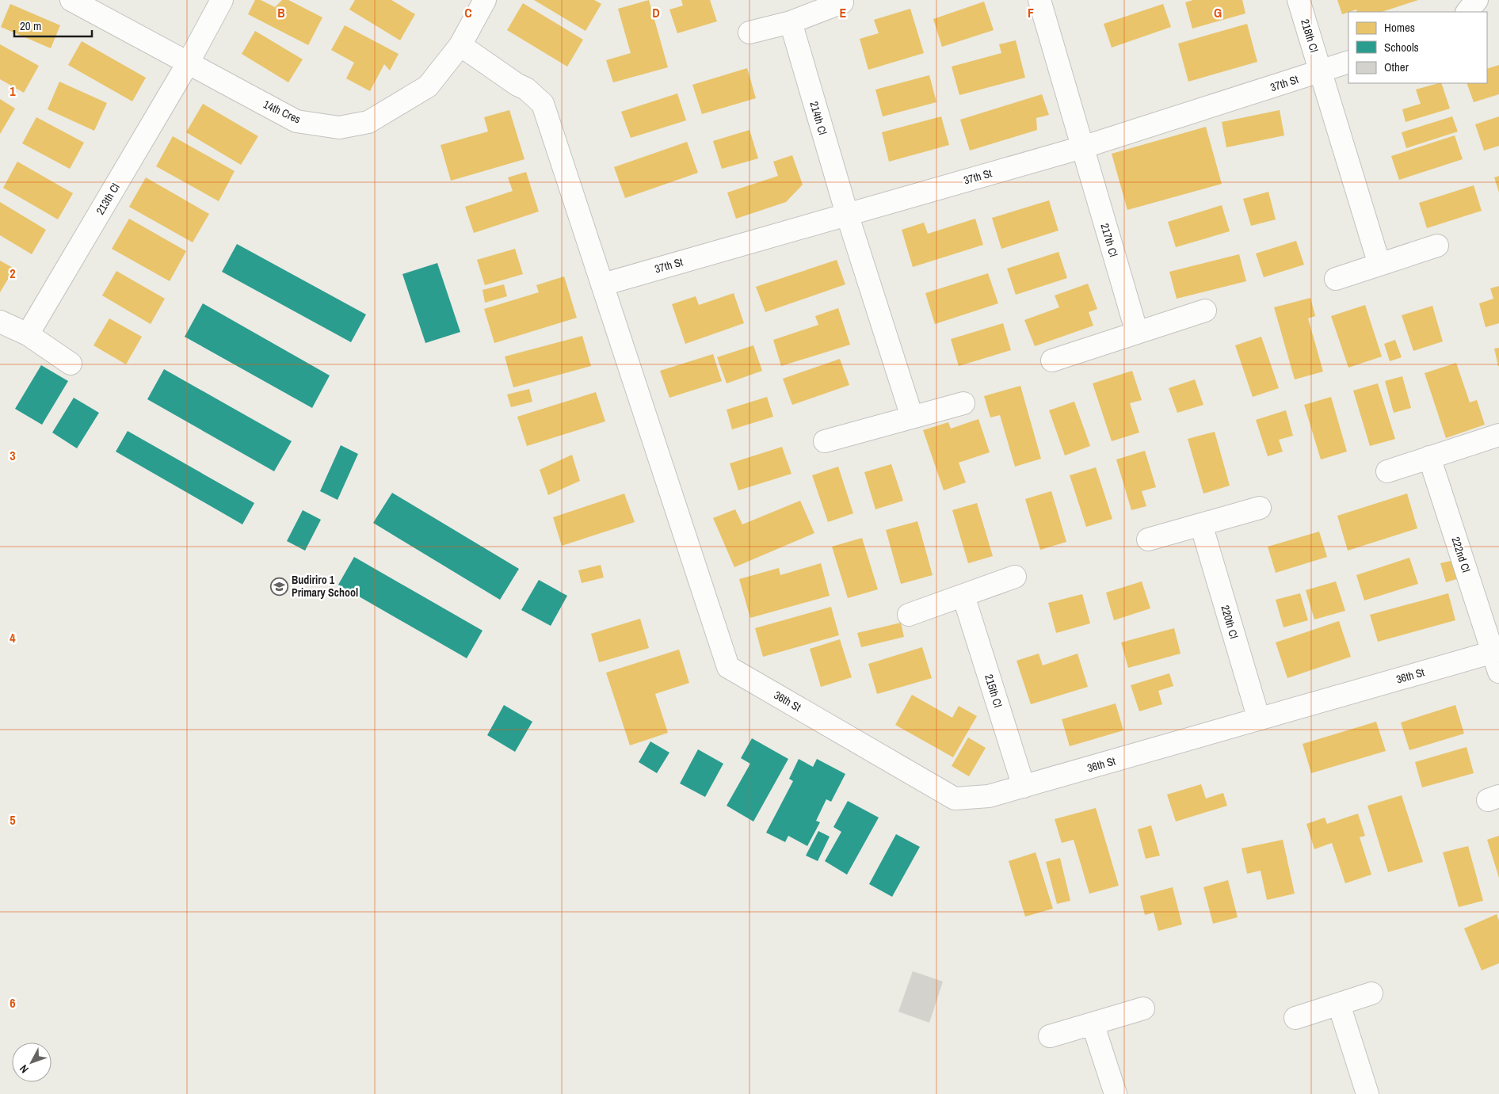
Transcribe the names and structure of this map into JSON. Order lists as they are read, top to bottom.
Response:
{
  "streets": {
    "street": [
      "218th Cl",
      "37th St",
      "14th Cres",
      "214th Cl",
      "213th Cl",
      "217th Cl",
      "222nd Cl",
      "220th Cl",
      "36th St",
      "215th Cl"
    ]
  },
  "crossings": [
    ["218th Cl", "37th St"],
    ["37th St", "214th Cl"],
    ["37th St", "217th Cl"],
    ["37th St", "36th St"],
    ["14th Cres", "213th Cl"],
    ["222nd Cl", "36th St"],
    ["220th Cl", "36th St"],
    ["36th St", "215th Cl"]
  ],
  "places": {
    "school or university": ["Budiriro 1 Primary School"]
  },
  "legend": ["Homes", "Schools", "Other"],
  "scale_bar": "20 m",
  "north": "bottom left",
  "grid": {
    "columns": [
      "B",
      "C",
      "D",
      "E",
      "F",
      "G"
    ],
    "rows": [
      "1",
      "2",
      "3",
      "4",
      "5",
      "6"
    ]
  }
}
